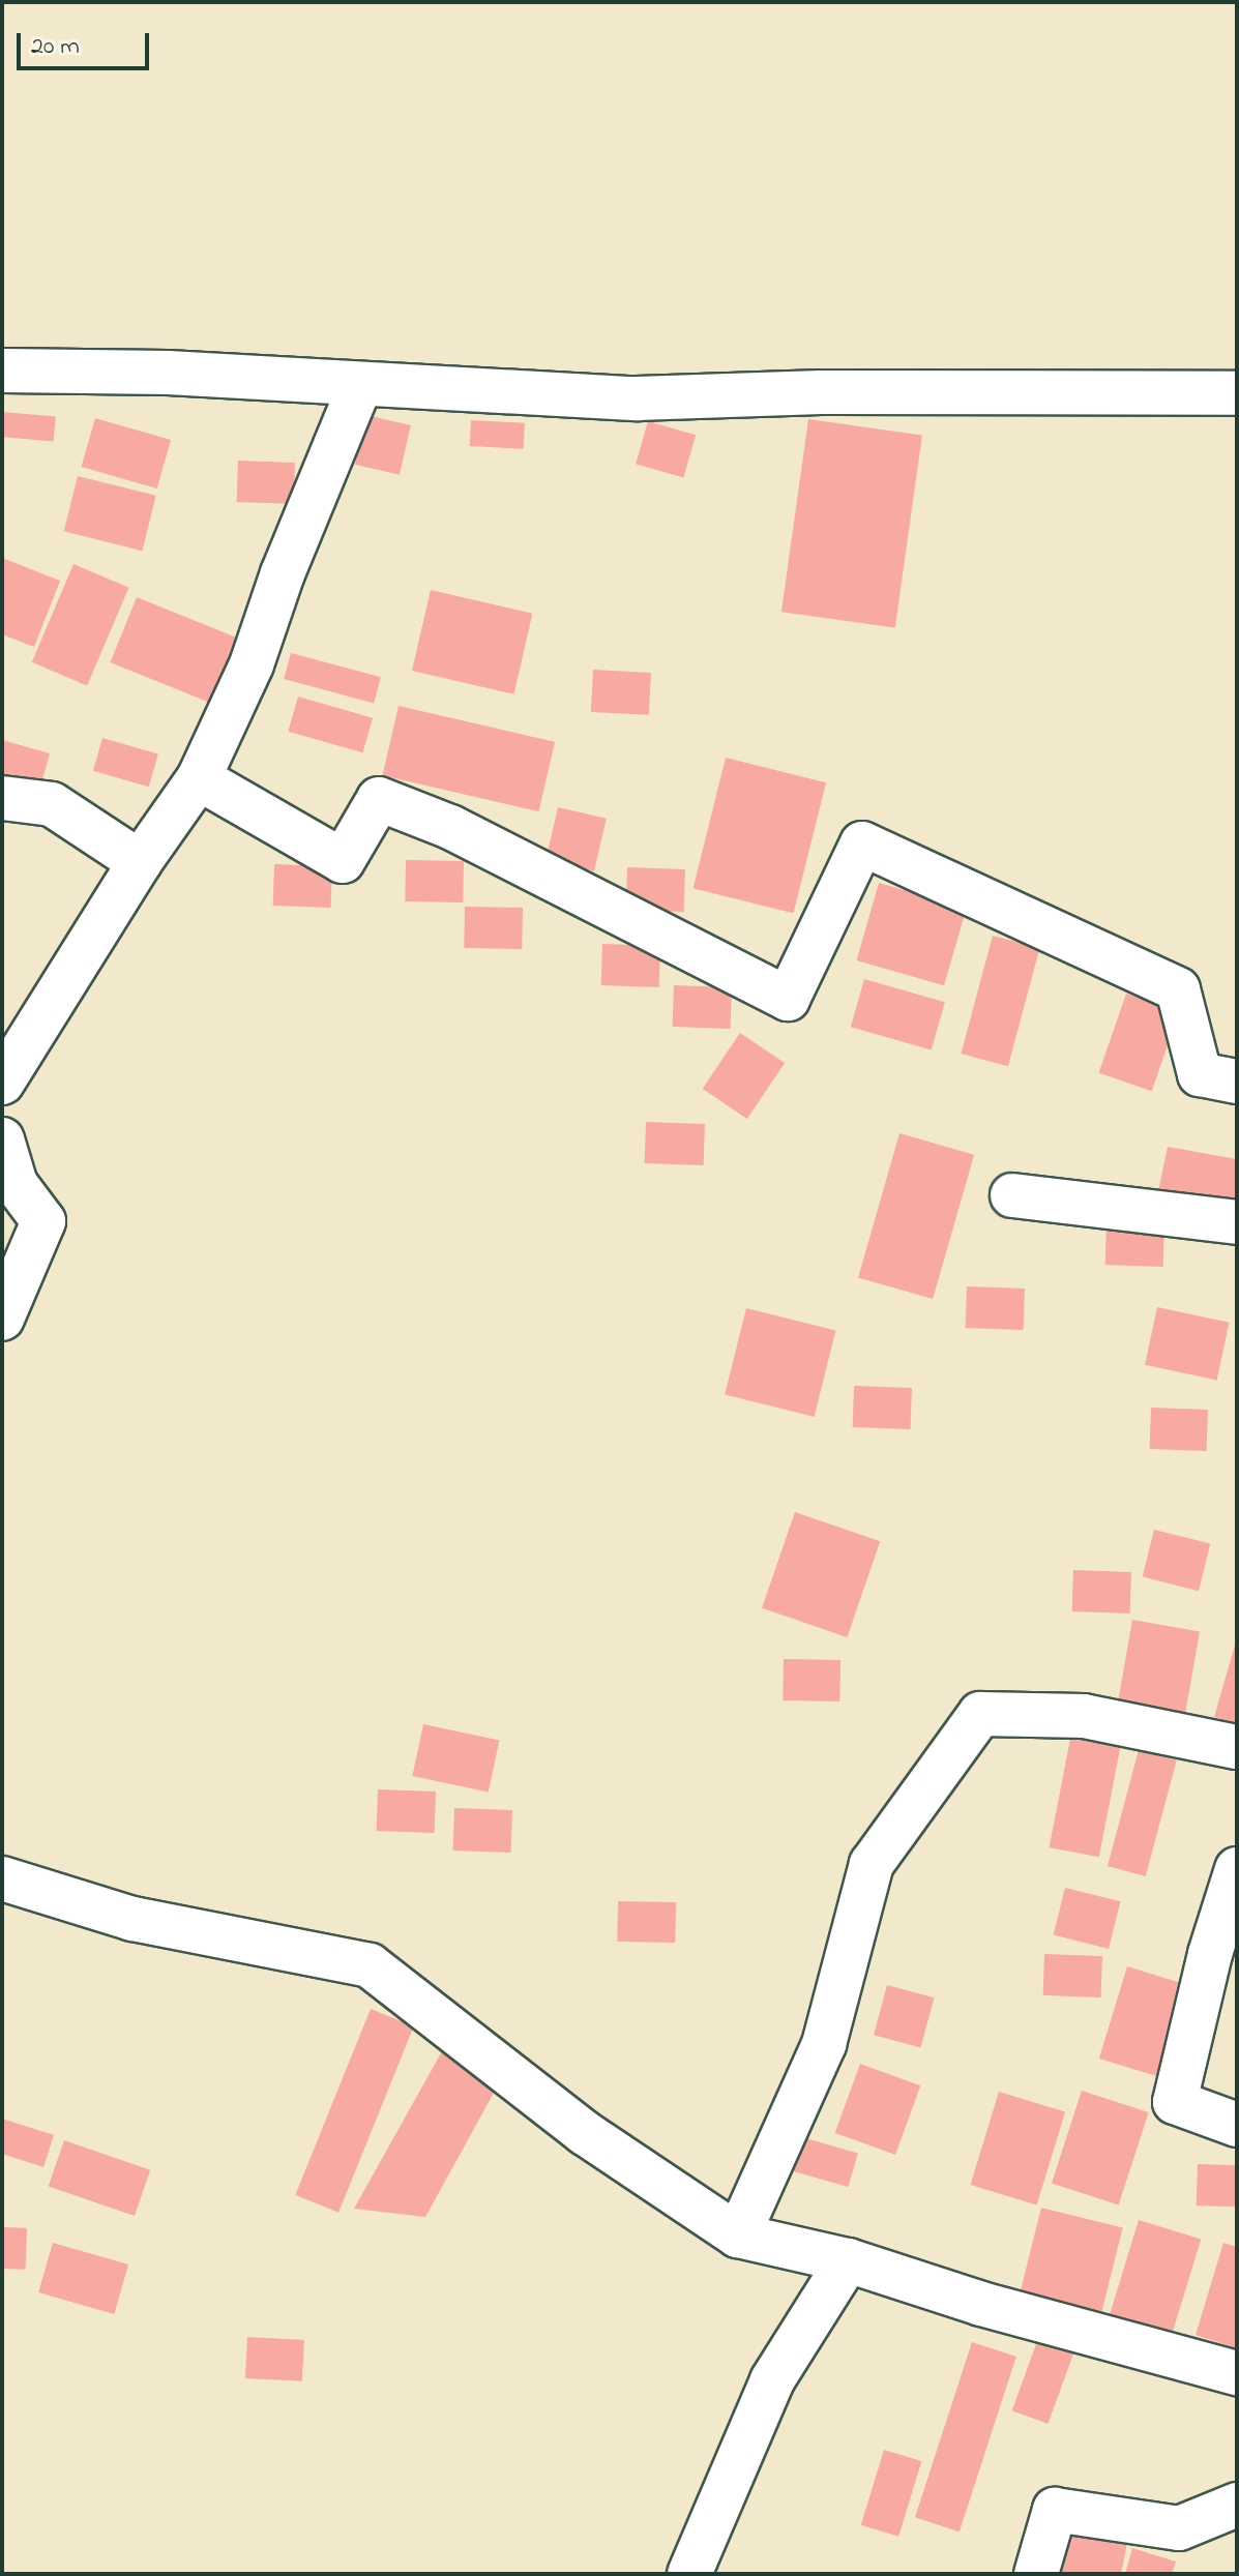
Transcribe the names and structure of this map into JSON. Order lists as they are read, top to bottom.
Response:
{
  "scale_bar": "20 m"
}
